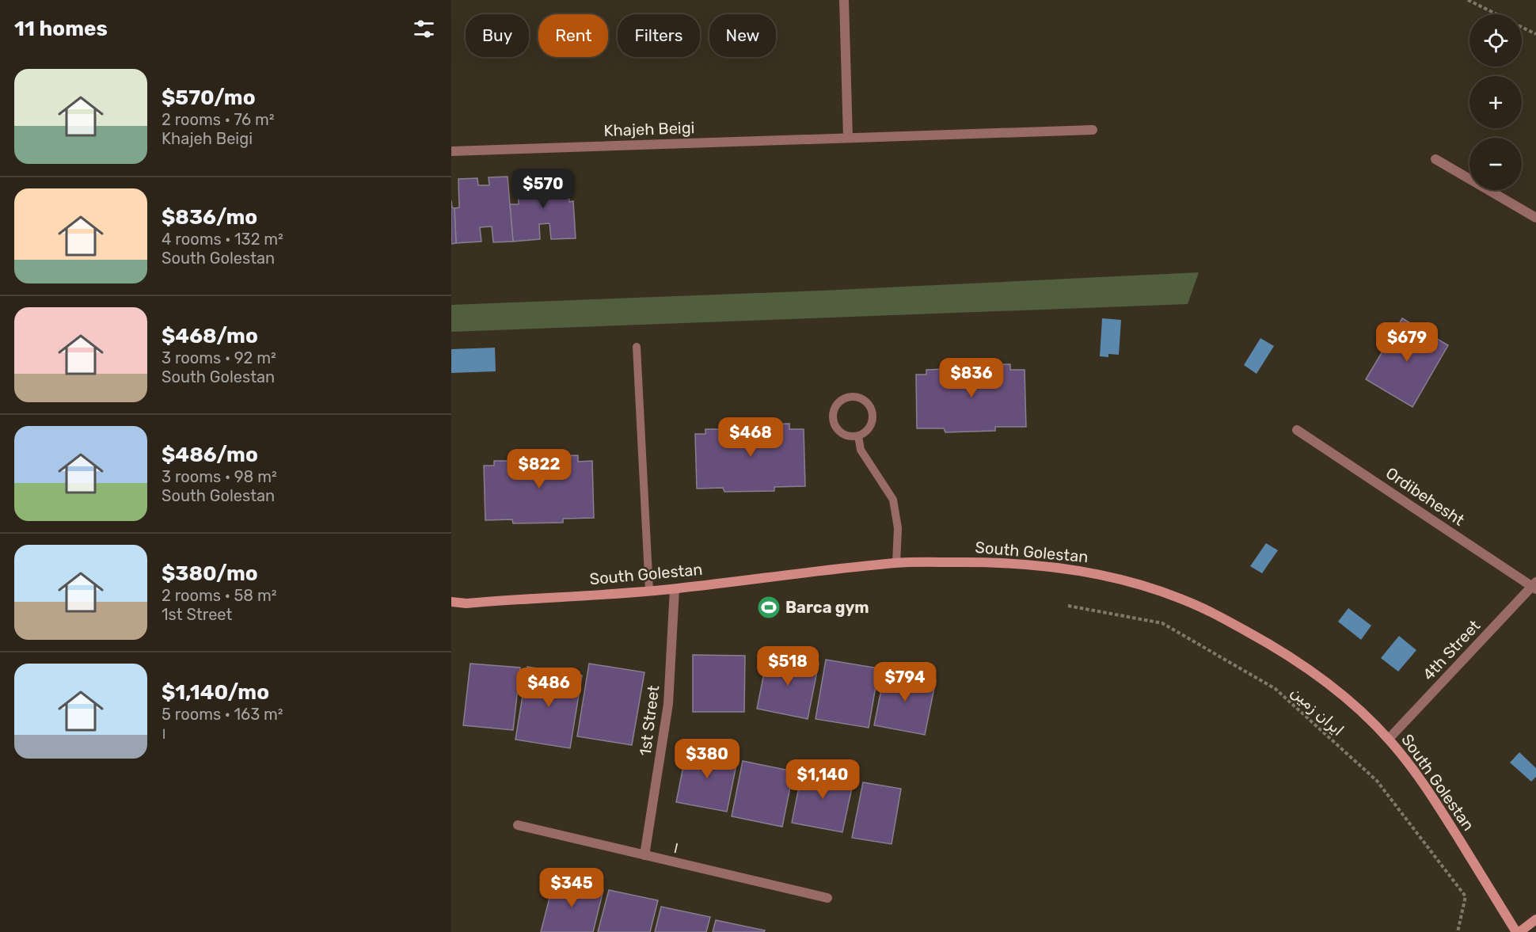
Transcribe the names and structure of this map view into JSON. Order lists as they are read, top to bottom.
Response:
{
  "streets": {
    "street": [
      "Khajeh Beigi",
      "Ordibehesht",
      "South Golestan",
      "4th Street",
      "1st Street",
      "۱"
    ],
    "path": ["ایران زمین"]
  },
  "crossings": [
    ["Ordibehesht", "4th Street"],
    ["South Golestan", "4th Street"],
    ["South Golestan", "1st Street"],
    ["1st Street", "۱"]
  ],
  "places": {
    "sports": ["Barca gym"]
  },
  "page": {
    "heading": "11 homes",
    "map_buttons": ["+", "−"],
    "chip": [
      "Buy",
      "Rent",
      "Filters",
      "New"
    ],
    "list": [
      {
        "name": "$570/mo",
        "note": "2 rooms · 76 m² · Khajeh Beigi"
      },
      {
        "name": "$836/mo",
        "note": "4 rooms · 132 m² · South Golestan"
      },
      {
        "name": "$468/mo",
        "note": "3 rooms · 92 m² · South Golestan"
      },
      {
        "name": "$486/mo",
        "note": "3 rooms · 98 m² · South Golestan"
      },
      {
        "name": "$380/mo",
        "note": "2 rooms · 58 m² · 1st Street"
      },
      {
        "name": "$1,140/mo",
        "note": "5 rooms · 163 m² · ۱"
      }
    ],
    "price": [
      "$570",
      "$679",
      "$836",
      "$468",
      "$822",
      "$518",
      "$794",
      "$486",
      "$380",
      "$1,140",
      "$345"
    ]
  }
}
